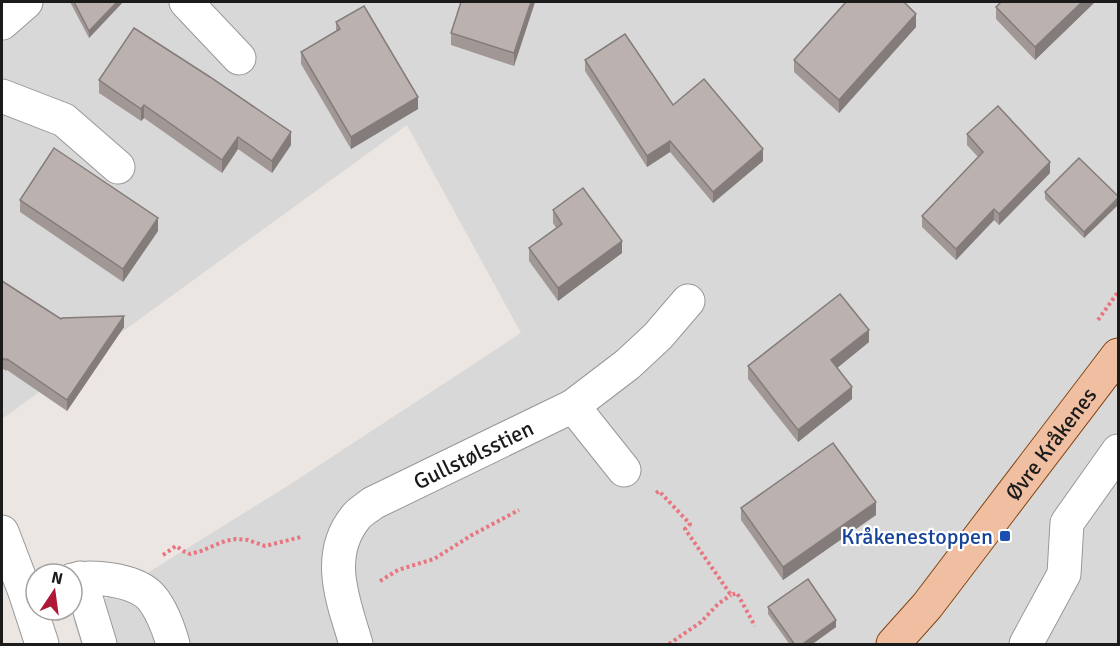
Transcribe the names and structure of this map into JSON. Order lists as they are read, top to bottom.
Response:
{
  "streets": {
    "main road": ["Øvre Kråkenes"],
    "street": ["Gullstølsstien"]
  },
  "places": {
    "transit": ["Kråkenestoppen"]
  },
  "north": "top"
}
